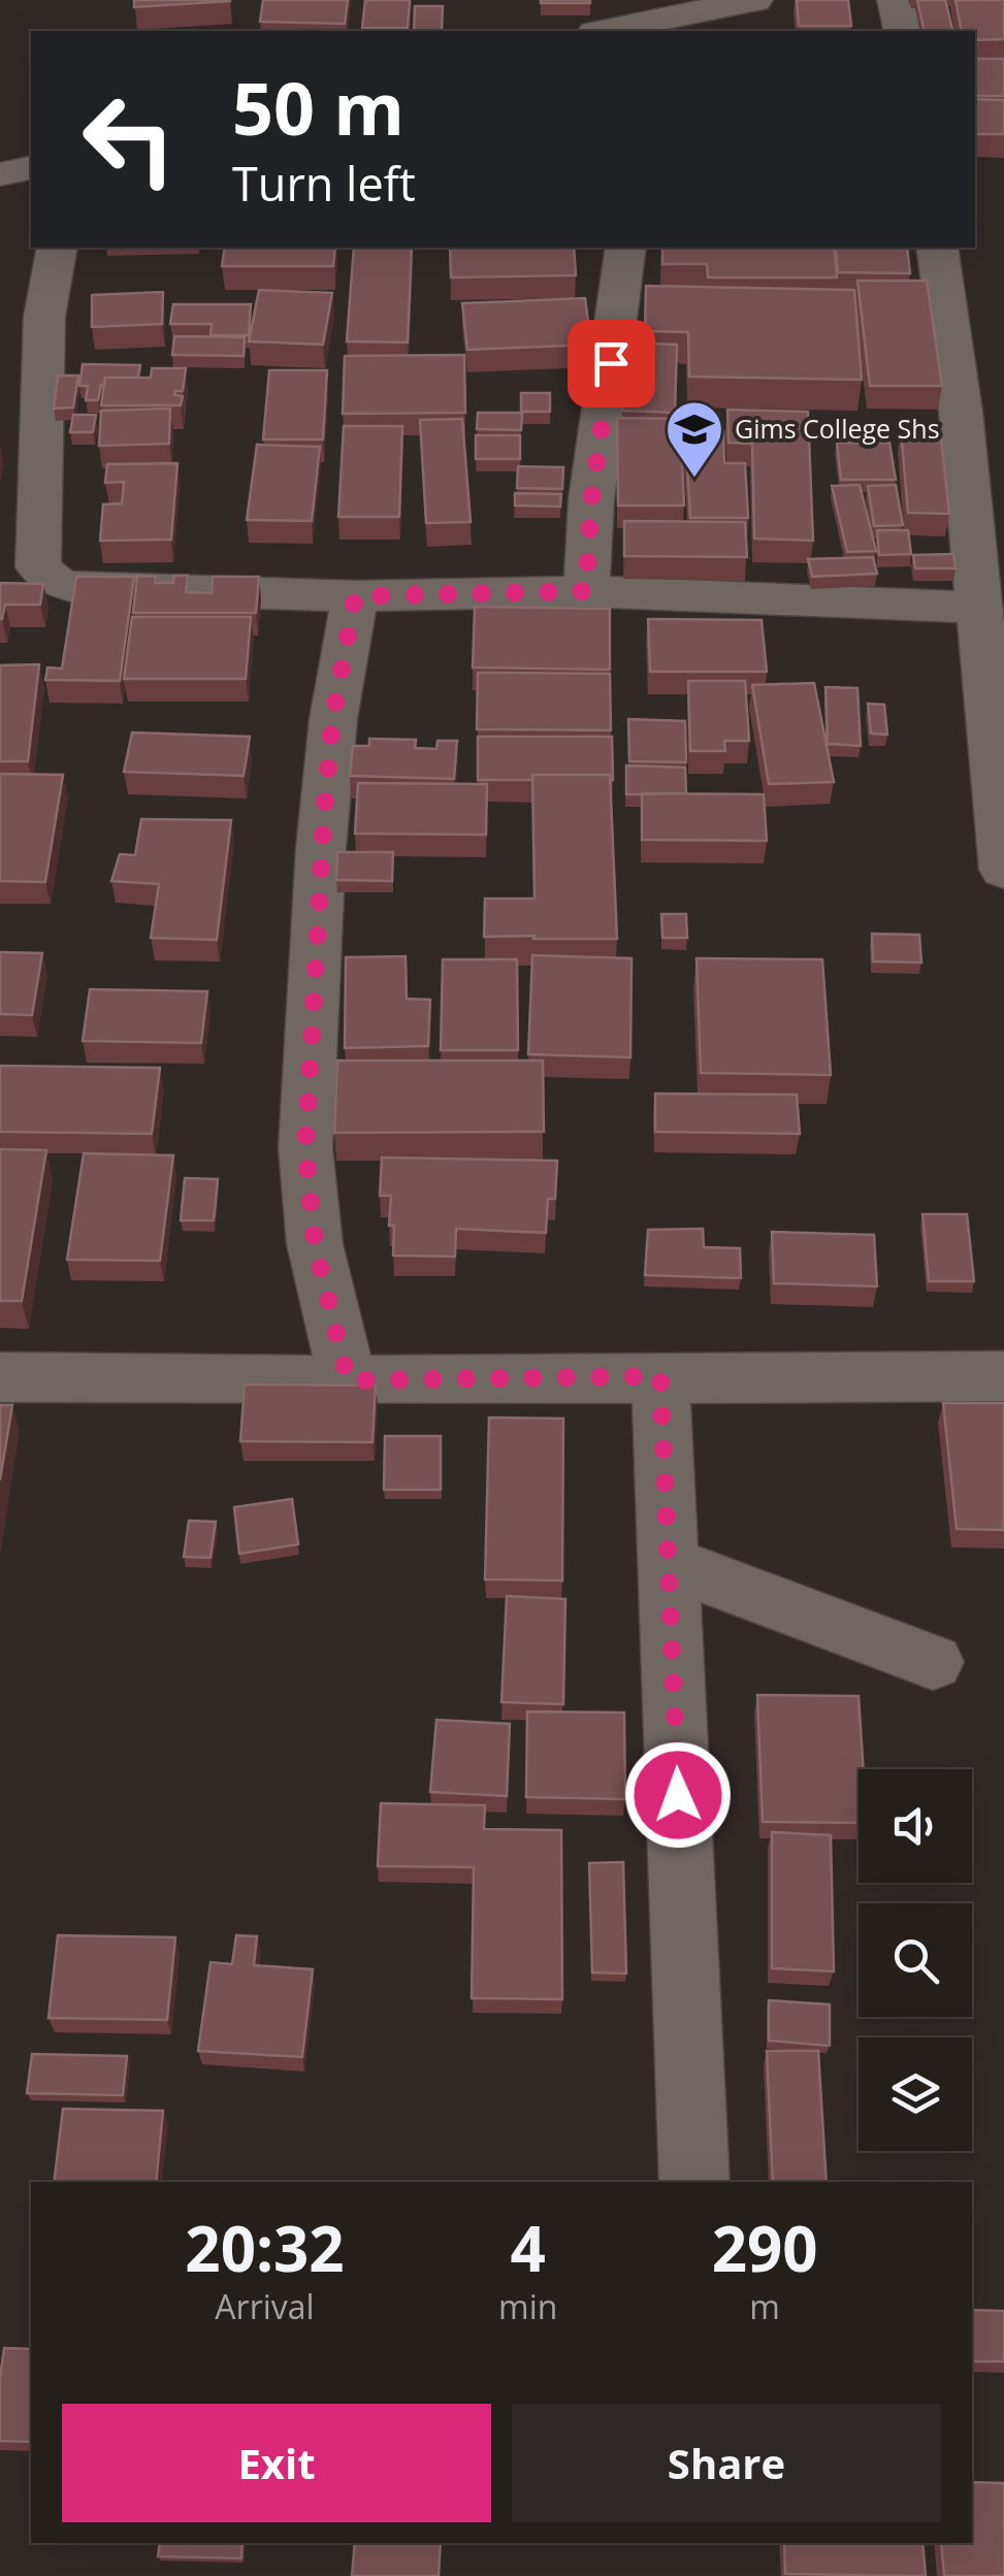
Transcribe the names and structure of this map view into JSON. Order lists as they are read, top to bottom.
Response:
{
  "places": {
    "school or university": ["Gims College Shs"]
  },
  "page": {
    "turn": ["50 m", "Turn left"],
    "eta": [
      "20:32",
      "Arrival",
      "4",
      "min",
      "290",
      "m"
    ],
    "buttons": ["Exit", "Share"]
  }
}
